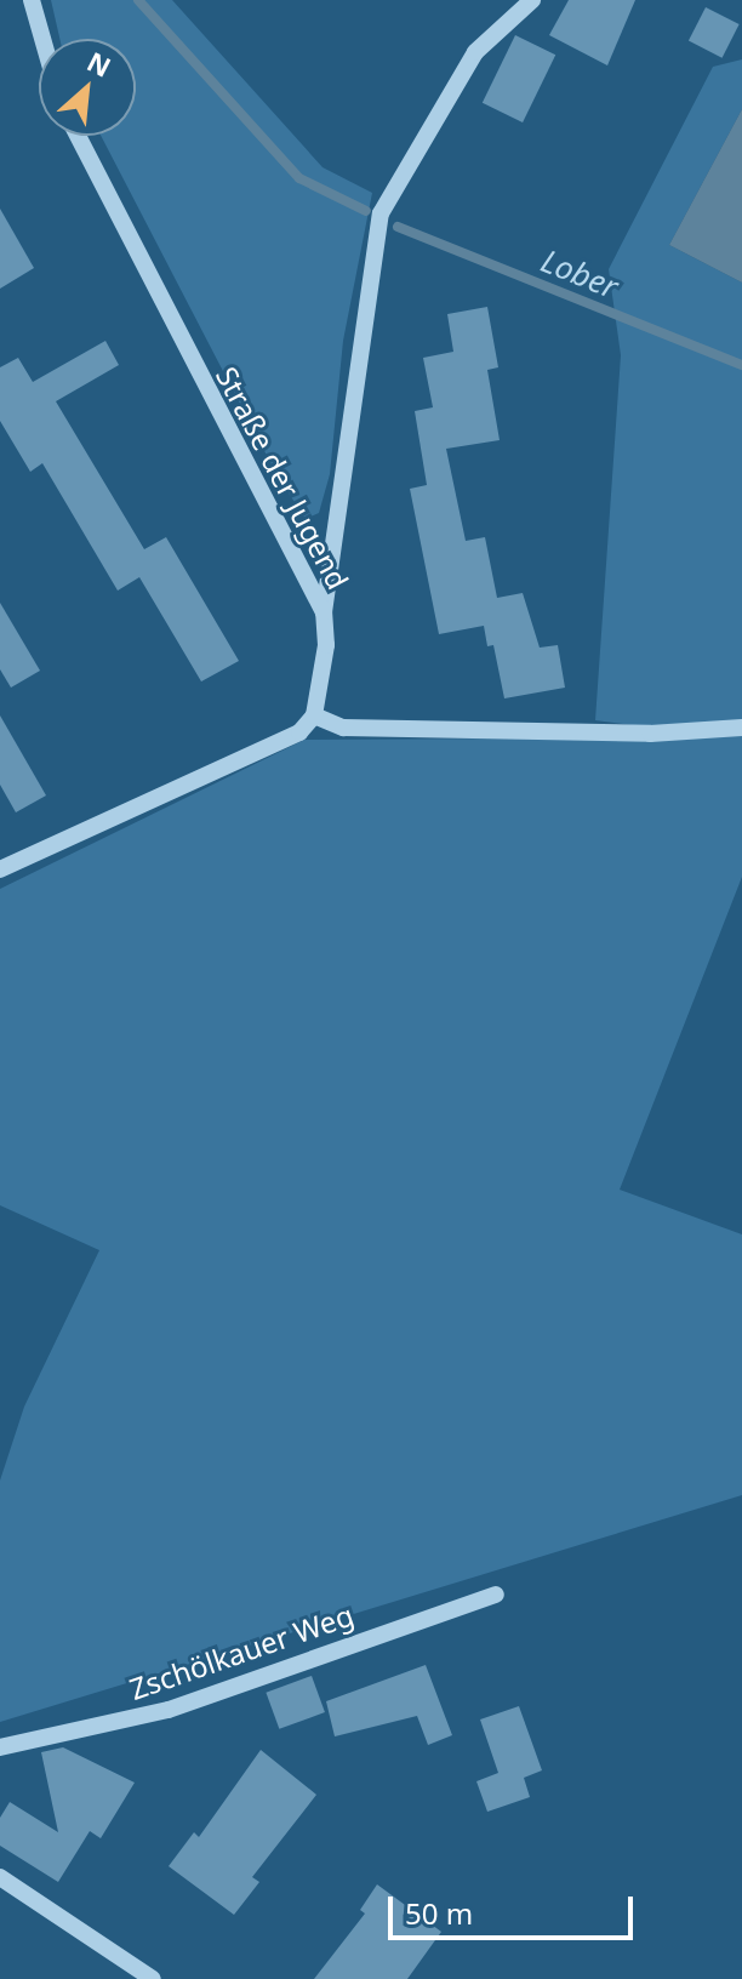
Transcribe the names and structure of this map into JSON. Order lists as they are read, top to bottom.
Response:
{
  "streets": {
    "street": ["Straße der Jugend", "Zschölkauer Weg"]
  },
  "water": ["Lober"],
  "scale_bar": "50 m",
  "north": "top right"
}
